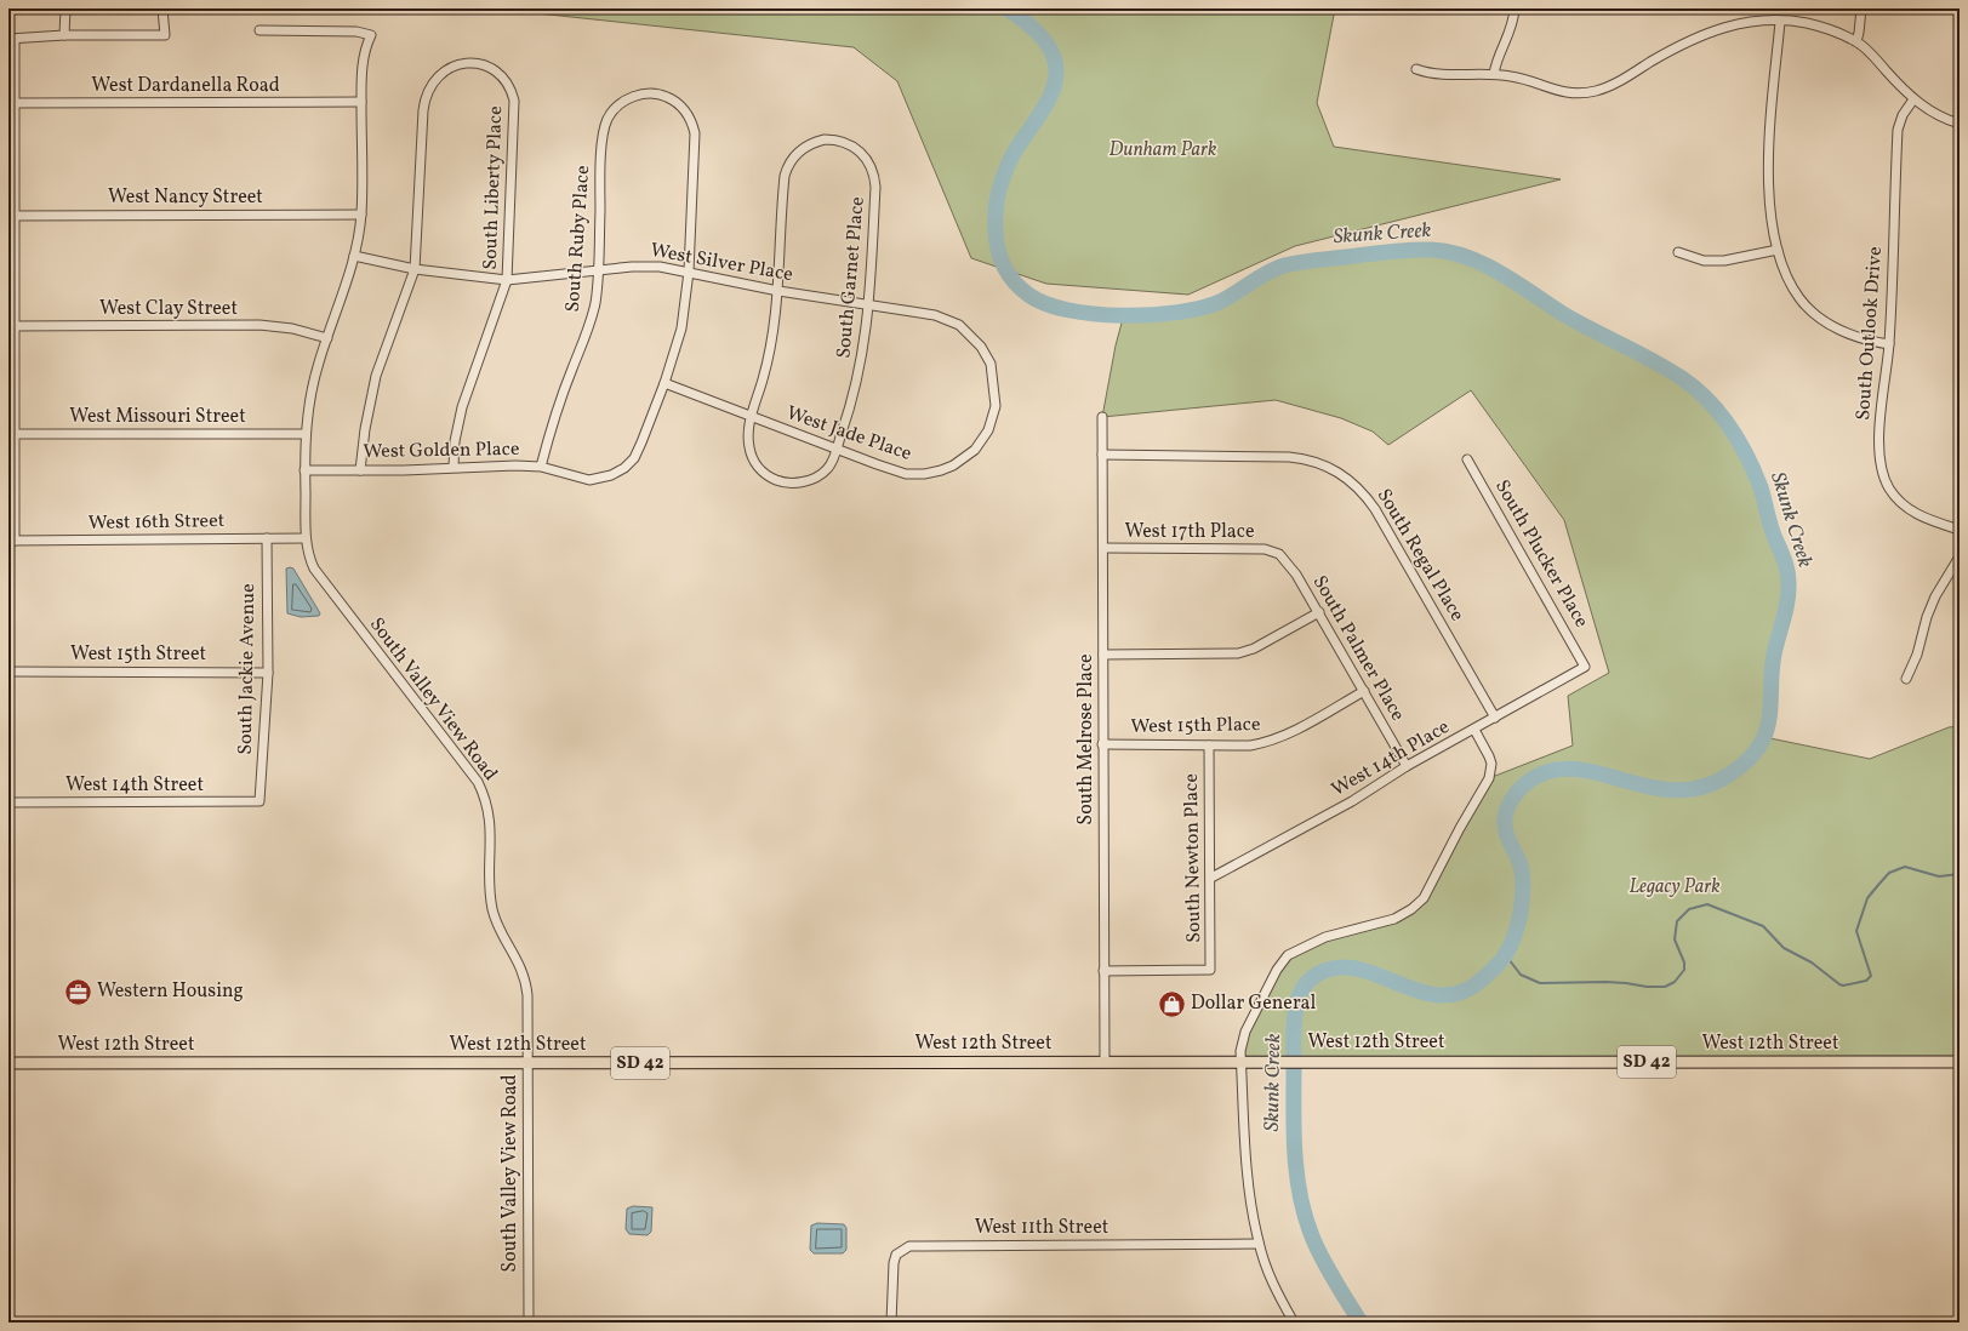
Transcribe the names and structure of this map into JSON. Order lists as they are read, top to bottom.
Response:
{
  "streets": {
    "main road": ["West 12th Street", "SD 42"],
    "street": [
      "West Dardanella Road",
      "South Liberty Place",
      "West Nancy Street",
      "South Ruby Place",
      "West Silver Place",
      "South Garnet Place",
      "West Clay Street",
      "South Outlook Drive",
      "West Missouri Street",
      "West Jade Place",
      "West Golden Place",
      "West 16th Street",
      "West 17th Place",
      "South Plucker Place",
      "South Regal Place",
      "South Palmer Place",
      "West 15th Street",
      "South Jackie Avenue",
      "South Valley View Road",
      "West 15th Place",
      "South Melrose Place",
      "West 14th Place",
      "West 14th Street",
      "South Newton Place",
      "West 11th Street"
    ]
  },
  "crossings": [
    ["West Dardanella Road", "South Valley View Road"],
    ["South Liberty Place", "West Silver Place"],
    ["South Liberty Place", "West Golden Place"],
    ["West Nancy Street", "South Valley View Road"],
    ["South Ruby Place", "West Silver Place"],
    ["South Ruby Place", "West Golden Place"],
    ["West Silver Place", "South Garnet Place"],
    ["West Silver Place", "West Jade Place"],
    ["West Silver Place", "South Valley View Road"],
    ["South Garnet Place", "West Jade Place"],
    ["West Clay Street", "South Valley View Road"],
    ["West Missouri Street", "South Valley View Road"],
    ["West Jade Place", "West Golden Place"],
    ["West Golden Place", "South Valley View Road"],
    ["West 16th Street", "South Jackie Avenue"],
    ["West 16th Street", "South Valley View Road"],
    ["West 17th Place", "South Palmer Place"],
    ["West 17th Place", "South Melrose Place"],
    ["South Plucker Place", "West 14th Place"],
    ["South Regal Place", "South Melrose Place"],
    ["South Regal Place", "West 14th Place"],
    ["South Palmer Place", "West 15th Place"],
    ["South Palmer Place", "West 14th Place"],
    ["West 15th Street", "South Jackie Avenue"],
    ["South Jackie Avenue", "West 14th Street"],
    ["South Valley View Road", "West 12th Street"],
    ["West 15th Place", "South Melrose Place"],
    ["West 15th Place", "South Newton Place"],
    ["South Melrose Place", "South Newton Place"],
    ["South Melrose Place", "West 12th Street"],
    ["West 14th Place", "South Newton Place"]
  ],
  "water": ["Skunk Creek"],
  "parks": ["Dunham Park", "Legacy Park"],
  "places": {
    "office": ["Western Housing"],
    "shop": ["Dollar General"]
  }
}
